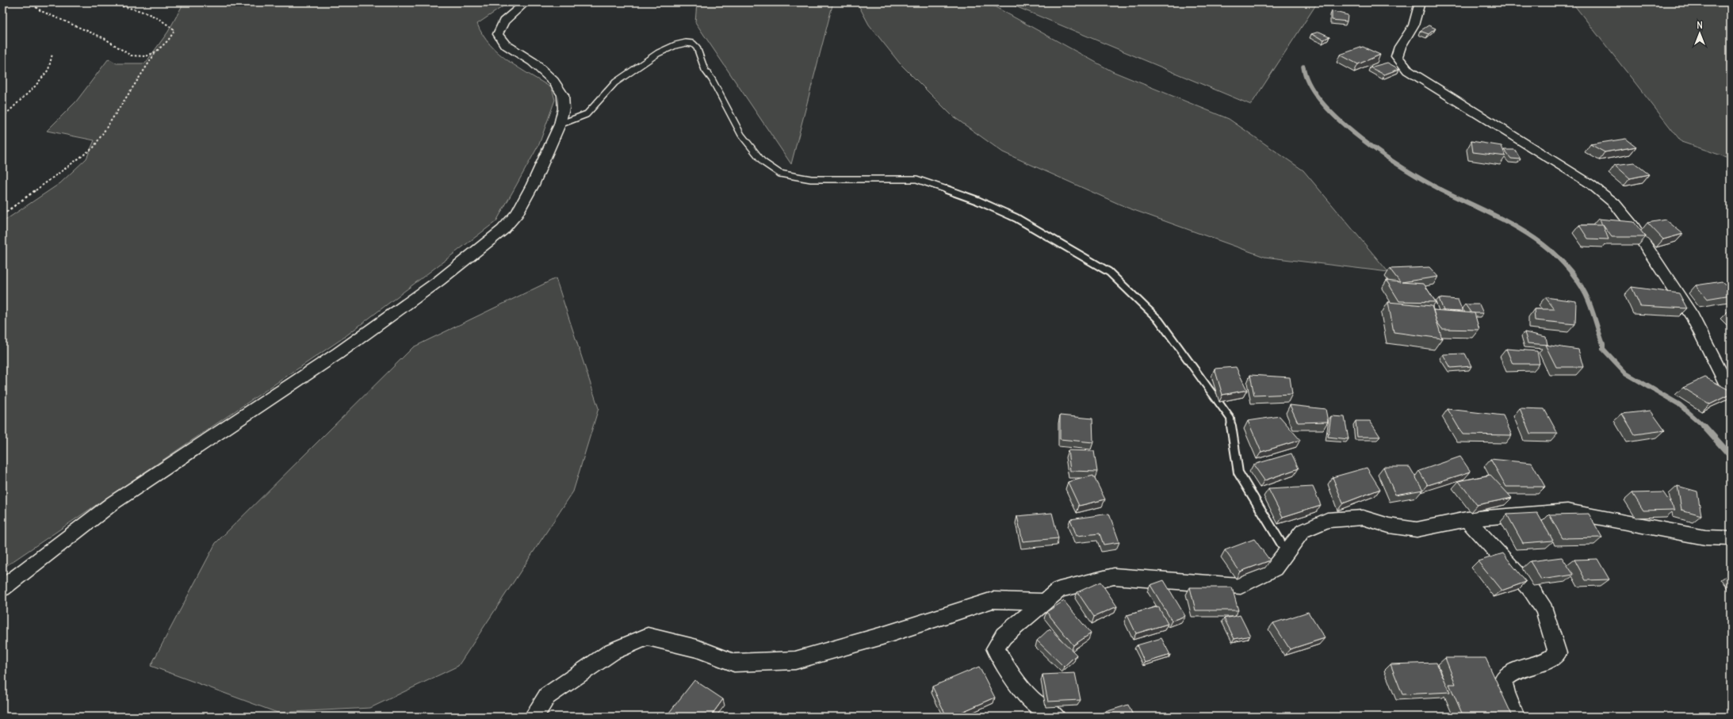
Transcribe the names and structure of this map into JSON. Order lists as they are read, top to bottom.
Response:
{
  "north": "top"
}
